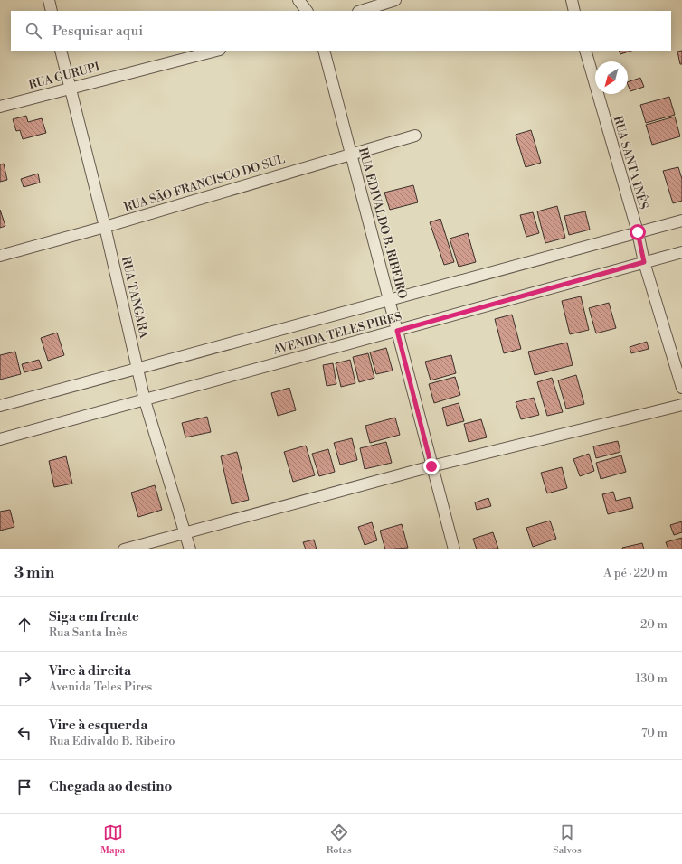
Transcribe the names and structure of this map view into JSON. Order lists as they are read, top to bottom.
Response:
{
  "streets": {
    "street": [
      "RUA GURUPI",
      "RUA SANTA INÊS",
      "RUA SÃO FRANCISCO DO SUL",
      "RUA EDIVALDO B. RIBEIRO",
      "RUA TANGARA",
      "AVENIDA TELES PIRES"
    ]
  },
  "crossings": [
    ["RUA GURUPI", "RUA TANGARA"],
    ["RUA SANTA INÊS", "AVENIDA TELES PIRES"],
    ["RUA SÃO FRANCISCO DO SUL", "RUA EDIVALDO B. RIBEIRO"],
    ["RUA SÃO FRANCISCO DO SUL", "RUA TANGARA"],
    ["RUA EDIVALDO B. RIBEIRO", "AVENIDA TELES PIRES"],
    ["RUA TANGARA", "AVENIDA TELES PIRES"]
  ],
  "north": "bottom left",
  "page": {
    "search": "Pesquisar aqui",
    "heading": ["3 min", "A pé · 220 m"],
    "list": [
      ["Siga em frente", "Rua Santa Inês", "20 m"],
      ["Vire à direita", "Avenida Teles Pires", "130 m"],
      ["Vire à esquerda", "Rua Edivaldo B. Ribeiro", "70 m"],
      "Chegada ao destino"
    ],
    "nav": ["Mapa", "Rotas", "Salvos"]
  }
}
